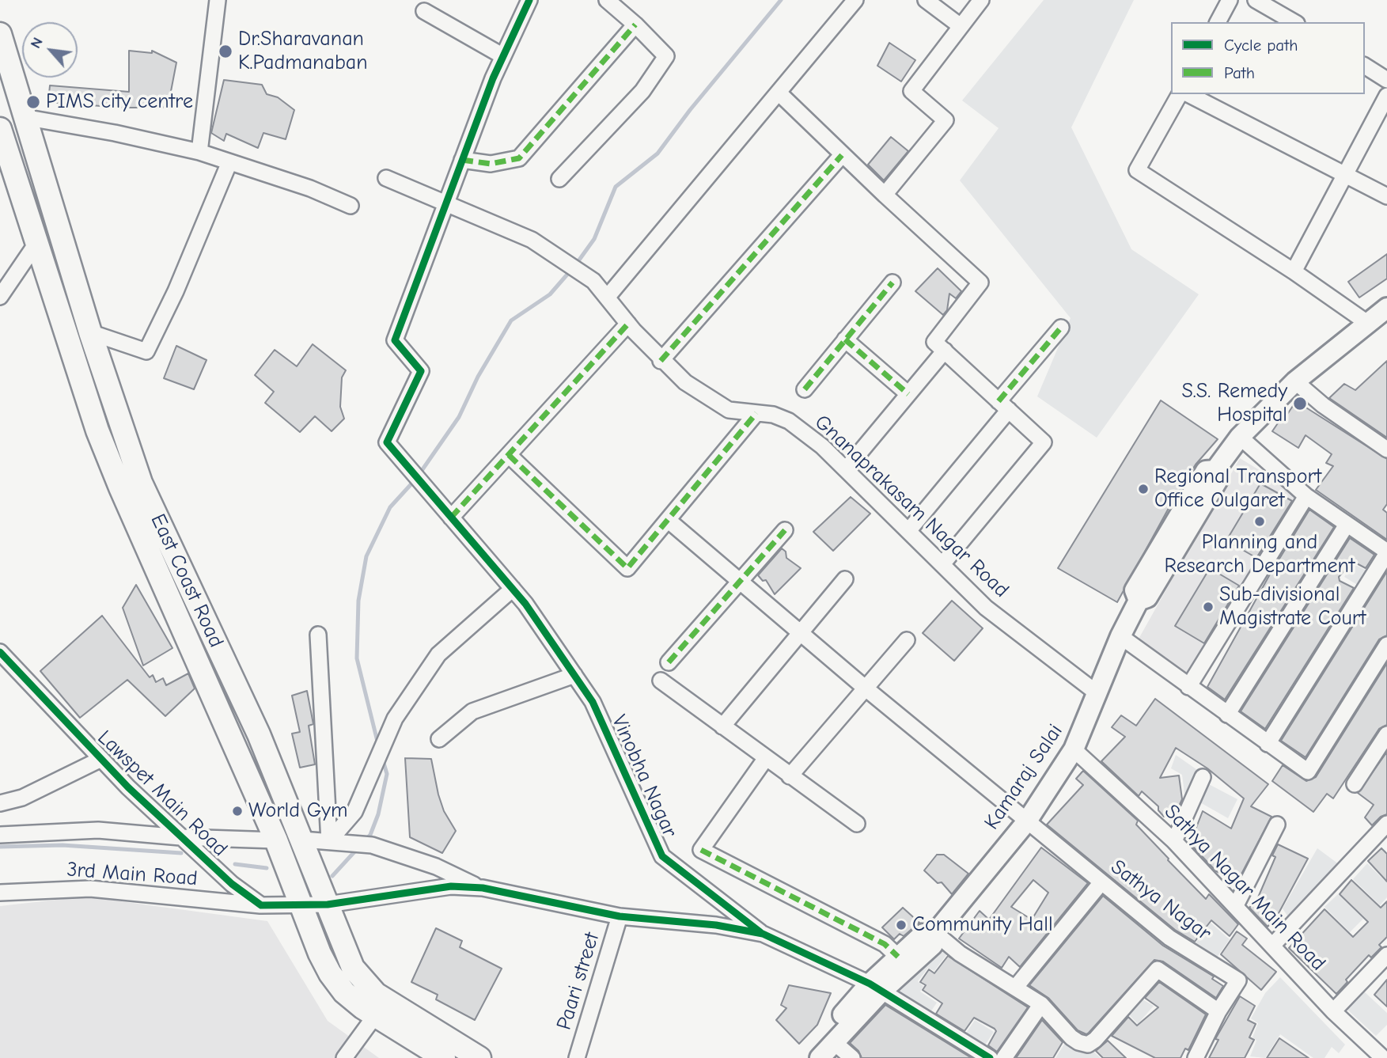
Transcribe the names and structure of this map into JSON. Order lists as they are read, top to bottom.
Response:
{
  "streets": {
    "highway": ["East Coast Road"],
    "main road": ["Kamaraj Salai"],
    "street": [
      "Gnanaprakasam Nagar Road",
      "Vinobha Nagar",
      "Lawspet Main Road",
      "3rd Main Road",
      "Sathya Nagar Main Road",
      "Sathya Nagar",
      "Paari street"
    ]
  },
  "crossings": [
    ["Gnanaprakasam Nagar Road", "Vinobha Nagar"],
    ["Gnanaprakasam Nagar Road", "Kamaraj Salai"],
    ["Kamaraj Salai", "Sathya Nagar Main Road"],
    ["Kamaraj Salai", "Sathya Nagar"],
    ["Lawspet Main Road", "3rd Main Road"]
  ],
  "places": [
    "Dr.Sharavanan K.Padmanaban",
    "PIMS city centre",
    "S.S. Remedy Hospital",
    "Regional Transport Office Oulgaret",
    "Planning and Research Department",
    "Sub-divisional Magistrate Court",
    "World Gym",
    "Community Hall"
  ],
  "legend": ["Cycle path", "Path"],
  "north": "top left"
}
